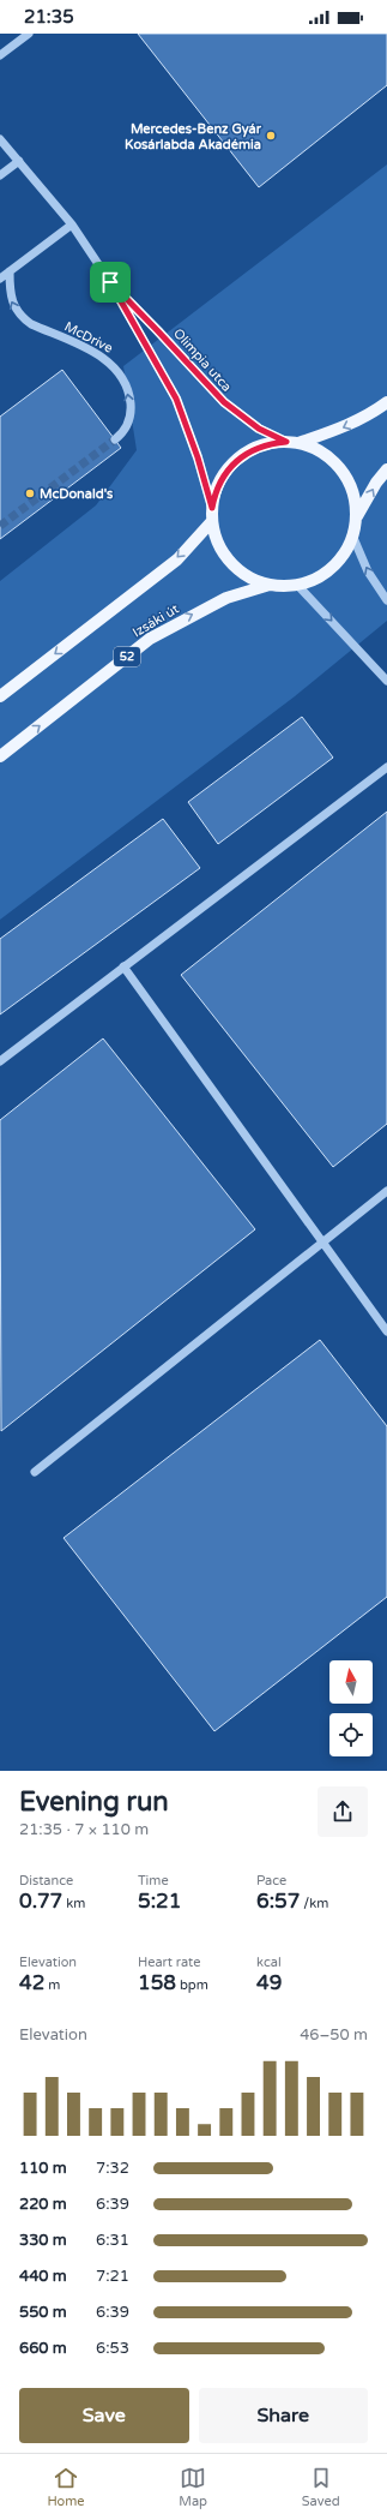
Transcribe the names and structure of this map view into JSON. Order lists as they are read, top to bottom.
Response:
{
  "streets": {
    "main road": ["Izsáki út", "52"],
    "street": ["McDrive", "Olimpia utca"]
  },
  "crossings": [
    ["Olimpia utca", "Izsáki út"],
    ["Olimpia utca", "52"],
    ["Izsáki út", "52"]
  ],
  "one_way": ["McDrive"],
  "places": ["Mercedes-Benz Gyár Kosárlabda Akadémia", "McDonald's"],
  "north": "top",
  "page": {
    "status": "21:35",
    "heading": ["Evening run", "21:35 · 7 × 110 m"],
    "stats": [
      ["Distance", "0.77 km"],
      ["Time", "5:21"],
      ["Pace", "6:57 /km"],
      ["Elevation", "42 m"],
      ["Heart rate", "158 bpm"],
      ["kcal", "49"]
    ],
    "chart": ["Elevation", "46–50 m"],
    "list": [
      {
        "name": "110 m",
        "note": "7:32"
      },
      {
        "name": "220 m",
        "note": "6:39"
      },
      {
        "name": "330 m",
        "note": "6:31"
      },
      {
        "name": "440 m",
        "note": "7:21"
      },
      {
        "name": "550 m",
        "note": "6:39"
      },
      {
        "name": "660 m",
        "note": "6:53"
      }
    ],
    "buttons": ["Save", "Share"],
    "tabs": ["Home", "Map", "Saved"]
  }
}
